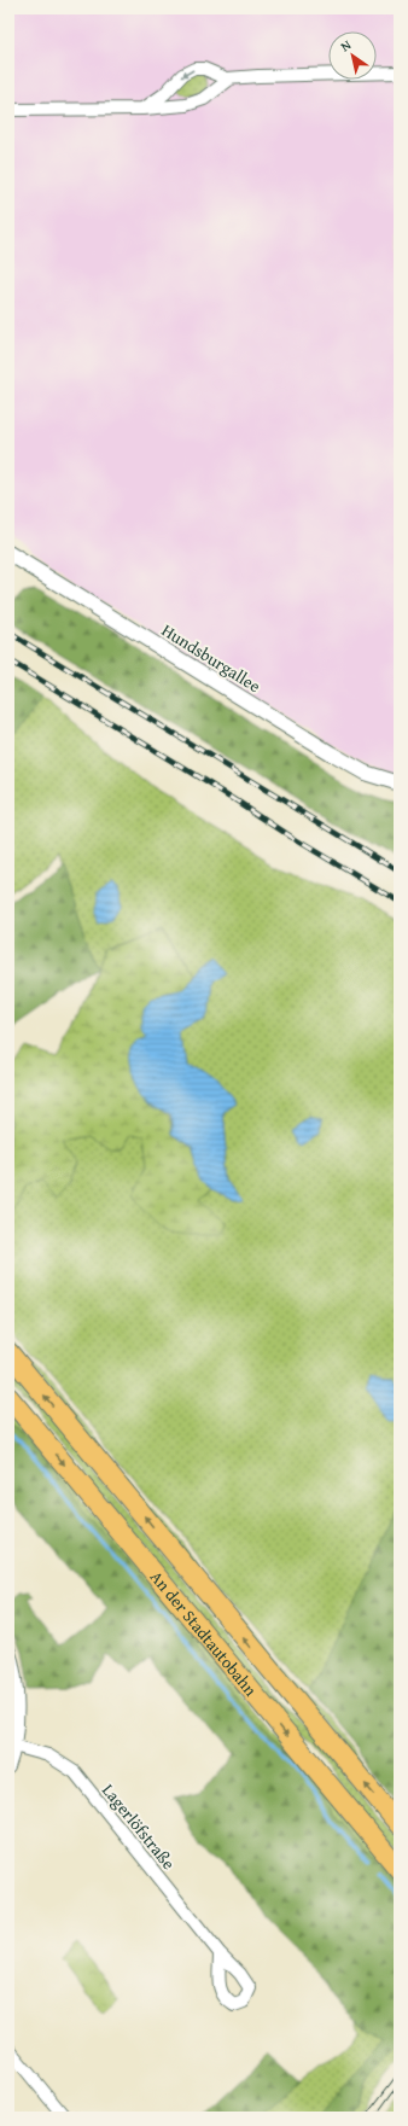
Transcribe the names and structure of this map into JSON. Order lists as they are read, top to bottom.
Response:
{
  "streets": {
    "highway": ["An der Stadtautobahn"],
    "street": ["Hundsburgallee", "Lagerlöfstraße"]
  },
  "north": "top left"
}
